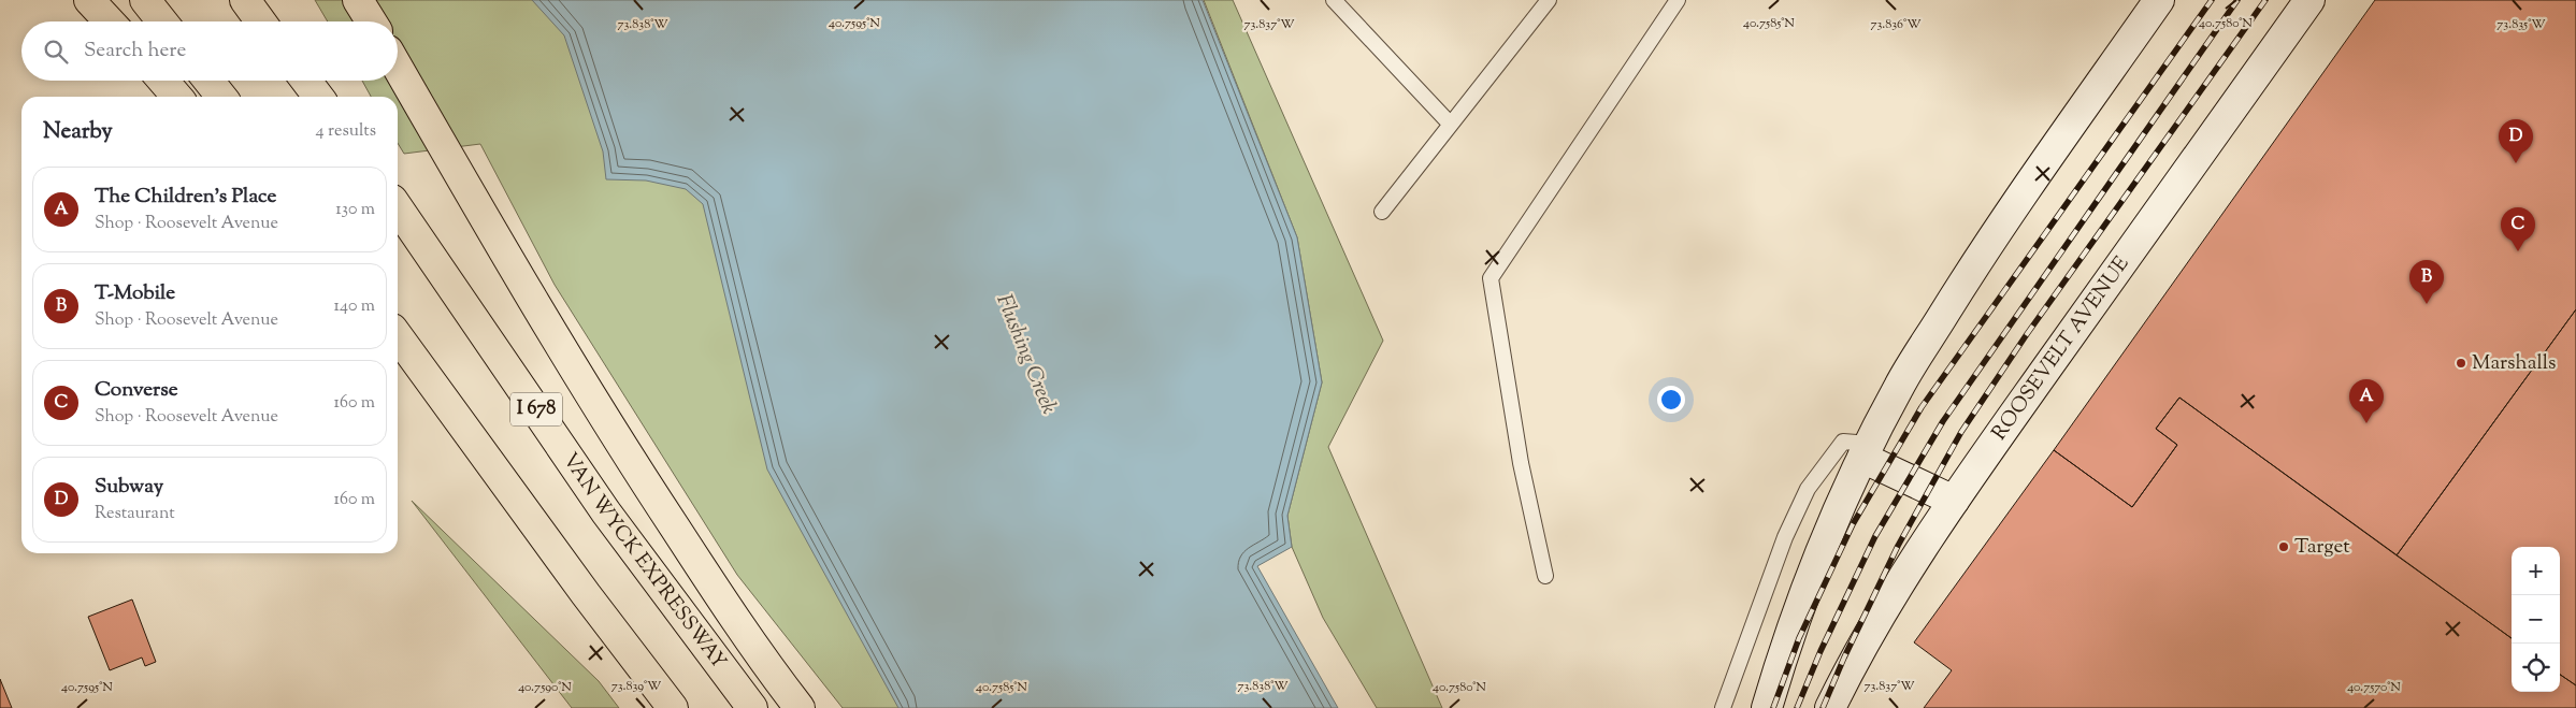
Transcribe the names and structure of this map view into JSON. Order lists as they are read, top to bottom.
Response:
{
  "streets": {
    "highway": ["I 678", "VAN WYCK EXPRESSWAY"],
    "main road": ["ROOSEVELT AVENUE"]
  },
  "water": ["Flushing Creek"],
  "places": ["Marshalls", "Target"],
  "page": {
    "search": "Search here",
    "heading": ["Nearby", "4 results"],
    "pins": [
      "D",
      "C",
      "B",
      "A"
    ],
    "list": [
      {
        "mark": "A",
        "name": "The Children's Place",
        "note": "Shop · Roosevelt Avenue",
        "value": "130 m"
      },
      {
        "mark": "B",
        "name": "T-Mobile",
        "note": "Shop · Roosevelt Avenue",
        "value": "140 m"
      },
      {
        "mark": "C",
        "name": "Converse",
        "note": "Shop · Roosevelt Avenue",
        "value": "160 m"
      },
      {
        "mark": "D",
        "name": "Subway",
        "note": "Restaurant",
        "value": "160 m"
      }
    ],
    "map_buttons": ["+", "−"]
  },
  "coordinates": [
    "40.7595°N",
    "40.7585°N",
    "40.7580°N",
    "73.835°W",
    "73.838°W",
    "73.837°W",
    "73.836°W",
    "73.839°W",
    "40.7590°N",
    "40.7570°N"
  ]
}
